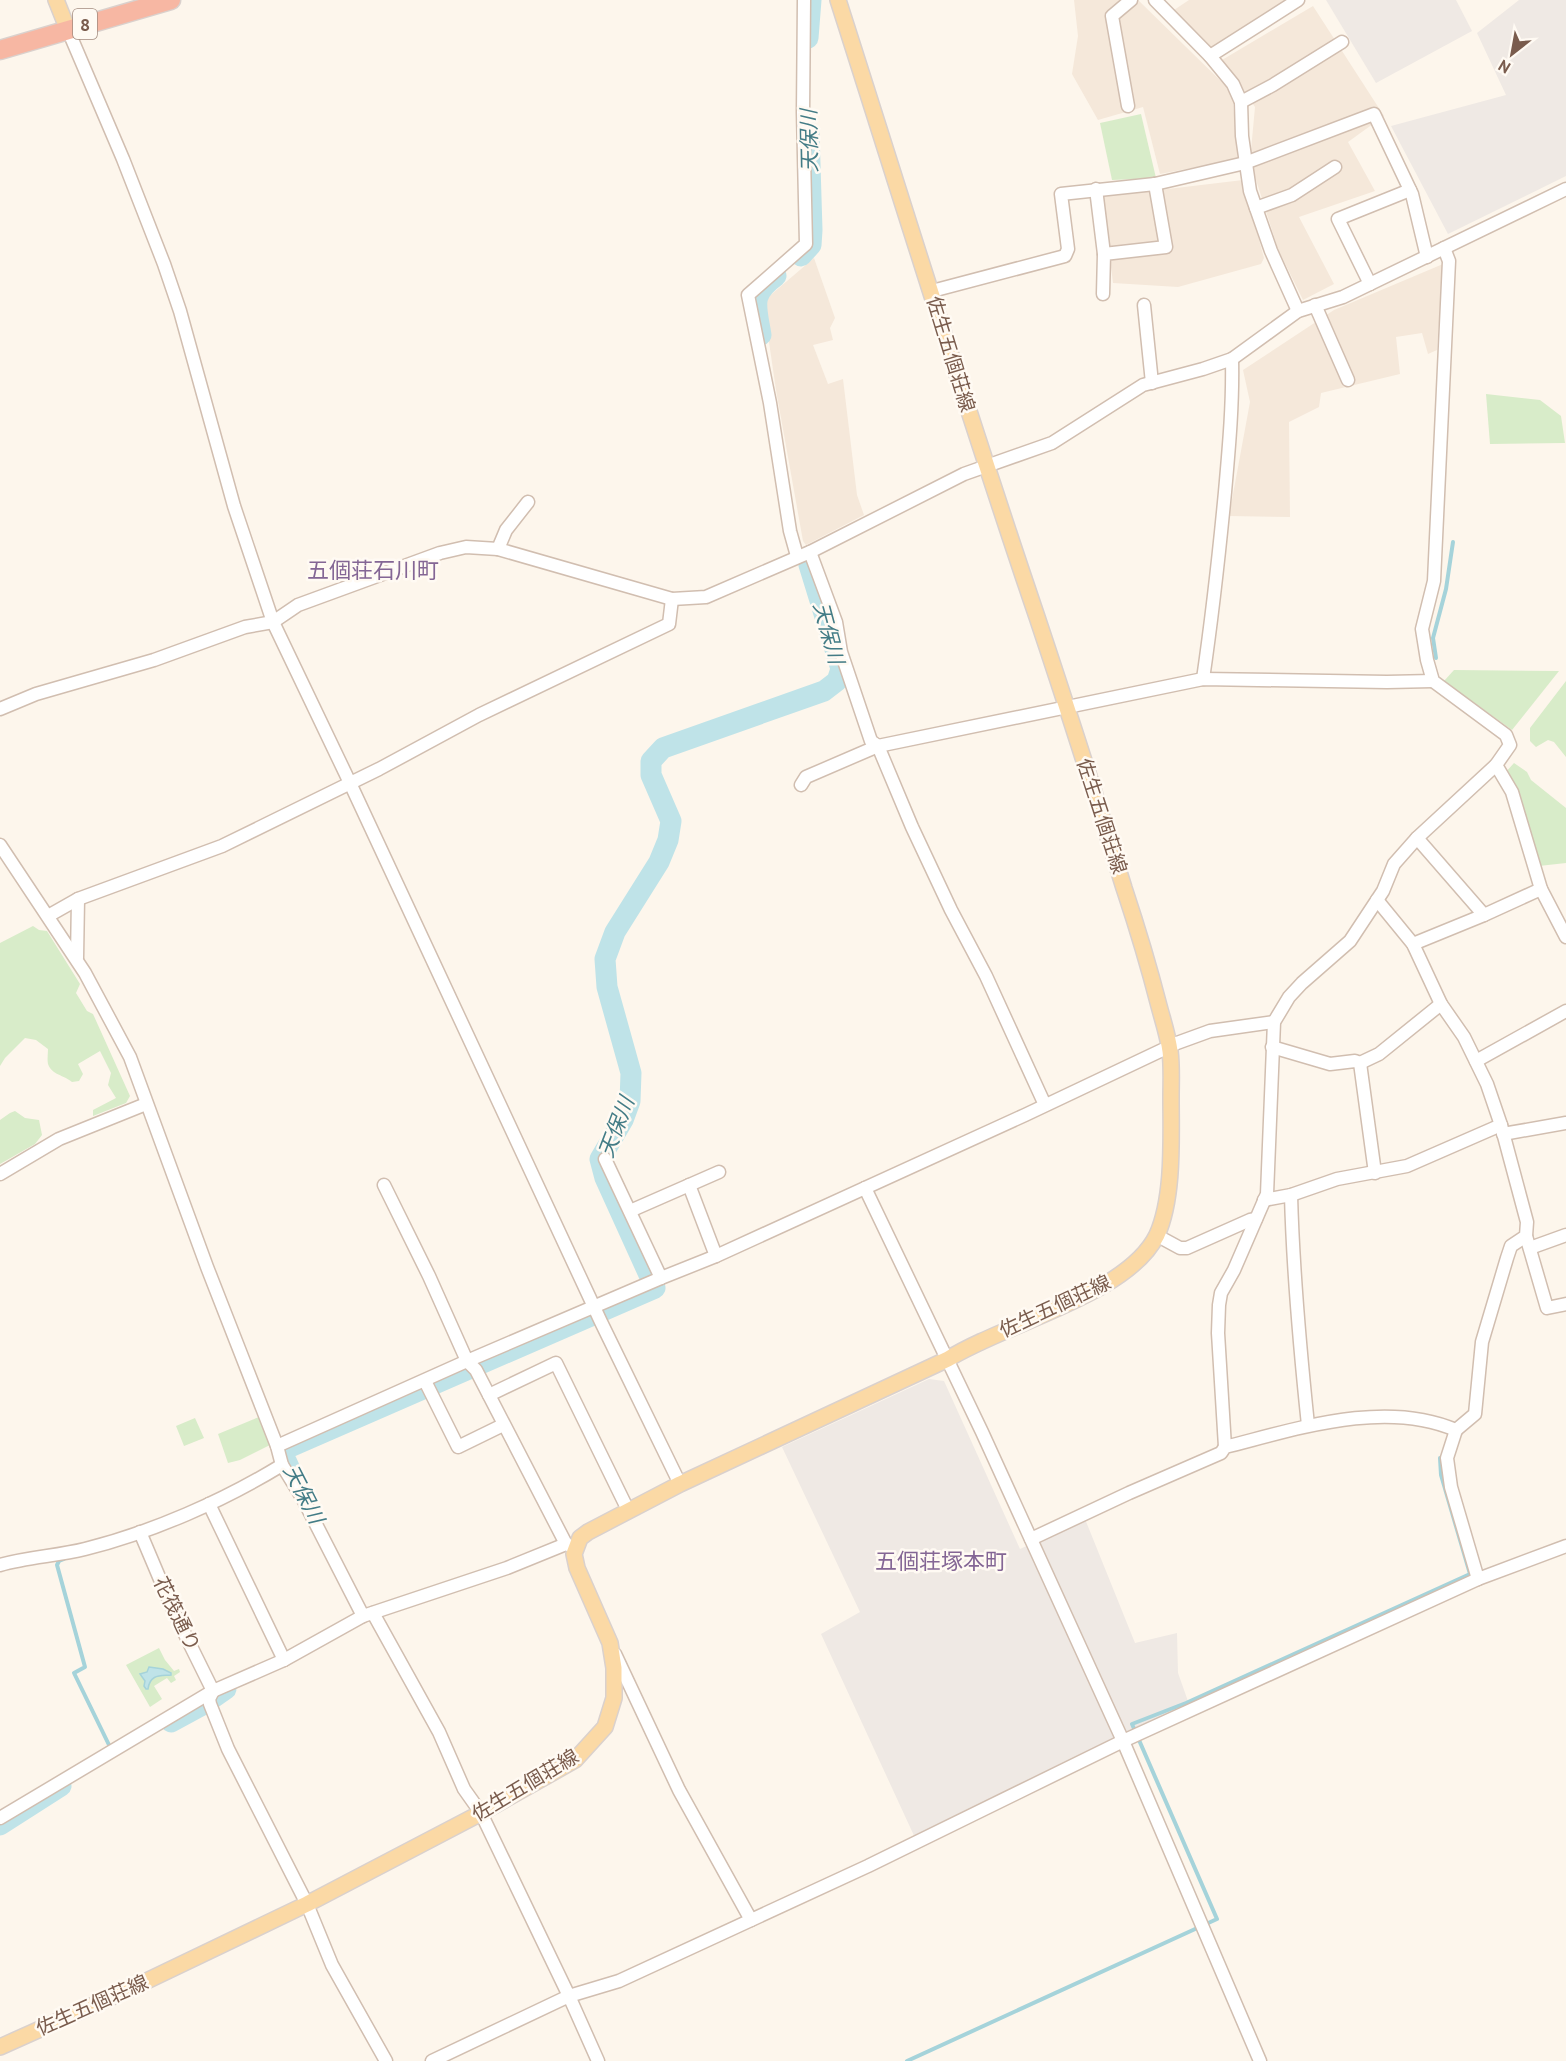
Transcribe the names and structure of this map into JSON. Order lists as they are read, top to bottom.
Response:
{
  "streets": {
    "highway": ["8"],
    "main road": ["佐生五個荘線"],
    "street": ["花筏通り"]
  },
  "crossings": [
    ["佐生五個荘線", "花筏通り"]
  ],
  "districts": ["五個荘石川町", "五個荘塚本町"],
  "water": ["天保川"],
  "north": "bottom left"
}
